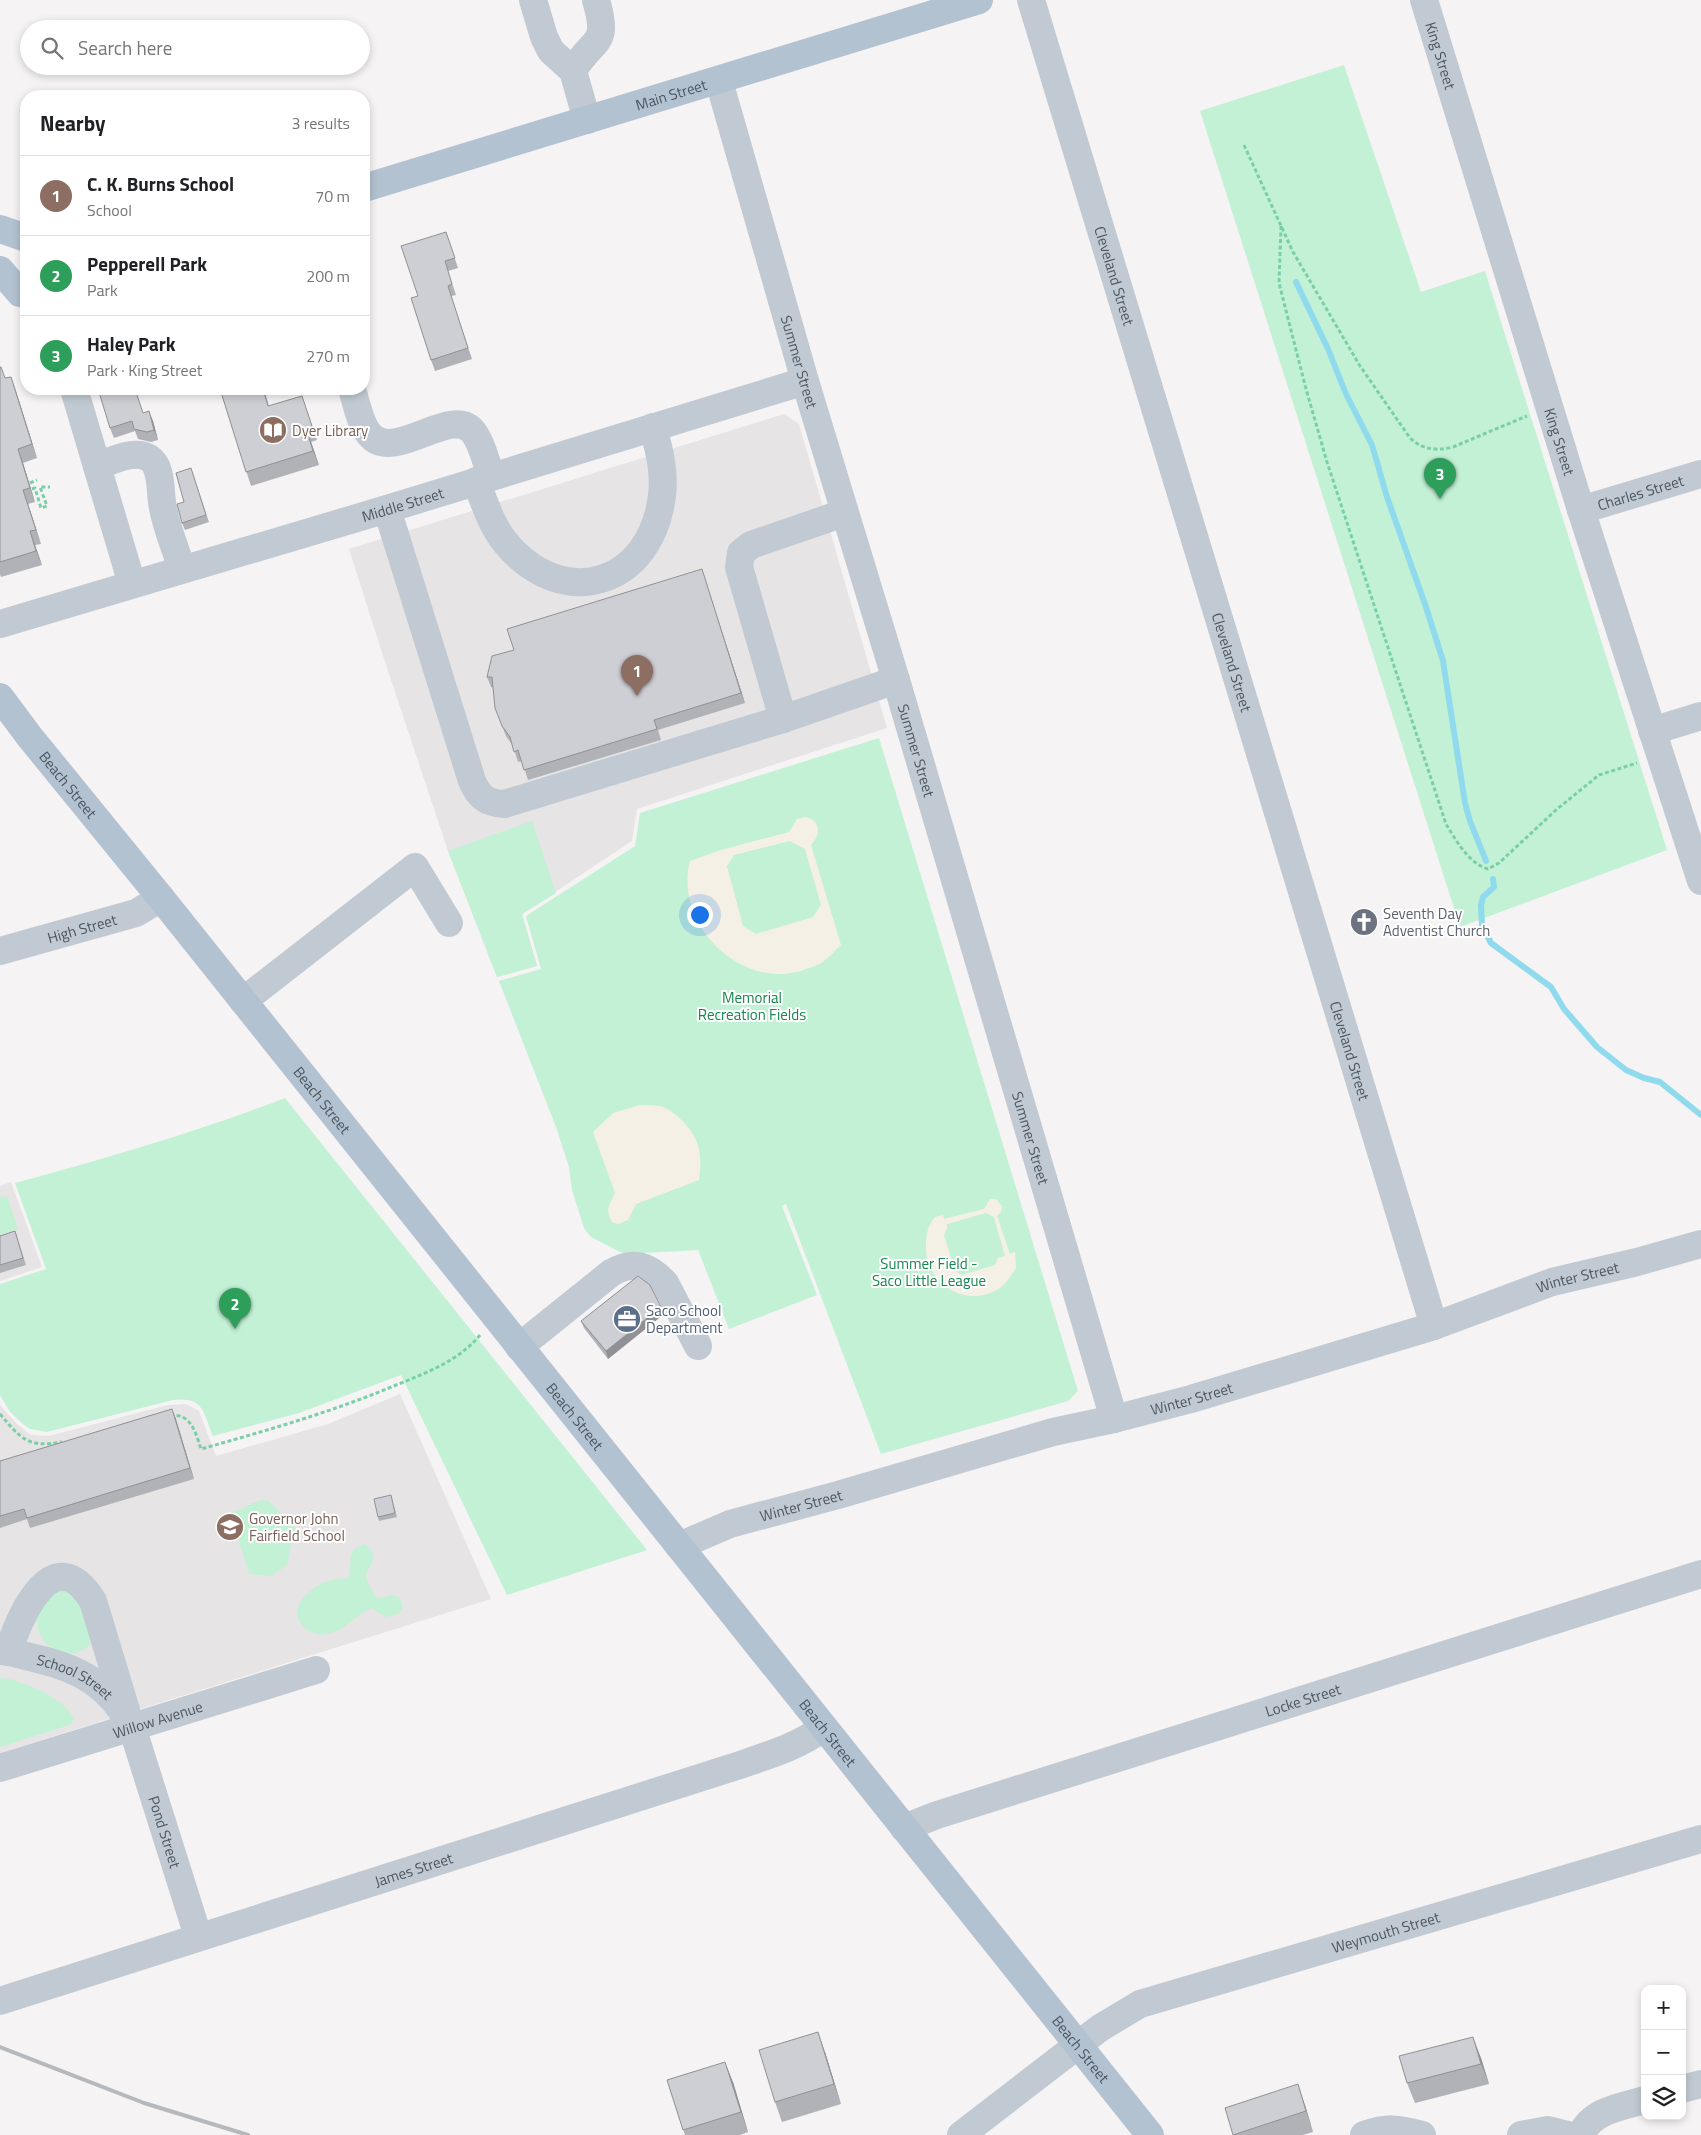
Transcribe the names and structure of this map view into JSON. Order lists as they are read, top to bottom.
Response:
{
  "streets": {
    "main road": ["Main Street", "Beach Street"],
    "street": [
      "King Street",
      "Cleveland Street",
      "Summer Street",
      "Charles Street",
      "Middle Street",
      "High Street",
      "Winter Street",
      "School Street",
      "Locke Street",
      "Willow Avenue",
      "Pond Street",
      "James Street",
      "Weymouth Street"
    ]
  },
  "crossings": [
    ["King Street", "Charles Street"],
    ["Main Street", "Summer Street"],
    ["Cleveland Street", "Winter Street"],
    ["Summer Street", "Middle Street"],
    ["Summer Street", "Winter Street"],
    ["Beach Street", "High Street"],
    ["Beach Street", "Winter Street"],
    ["Beach Street", "Locke Street"],
    ["Beach Street", "James Street"],
    ["Beach Street", "Weymouth Street"],
    ["School Street", "Willow Avenue"],
    ["School Street", "Pond Street"],
    ["Willow Avenue", "Pond Street"],
    ["Pond Street", "James Street"]
  ],
  "parks": ["Memorial Recreation Fields", "Summer Field - Saco Little League"],
  "places": {
    "library": ["Dyer Library"],
    "church": ["Seventh Day Adventist Church"],
    "office": ["Saco School Department"],
    "school or university": ["Governor John Fairfield School"]
  },
  "page": {
    "search": "Search here",
    "heading": ["Nearby", "3 results"],
    "list": [
      {
        "mark": "1",
        "name": "C. K. Burns School",
        "note": "School",
        "value": "70 m"
      },
      {
        "mark": "2",
        "name": "Pepperell Park",
        "note": "Park",
        "value": "200 m"
      },
      {
        "mark": "3",
        "name": "Haley Park",
        "note": "Park · King Street",
        "value": "270 m"
      }
    ],
    "pins": ["3", "1", "2"],
    "map_buttons": ["+", "−"]
  }
}
